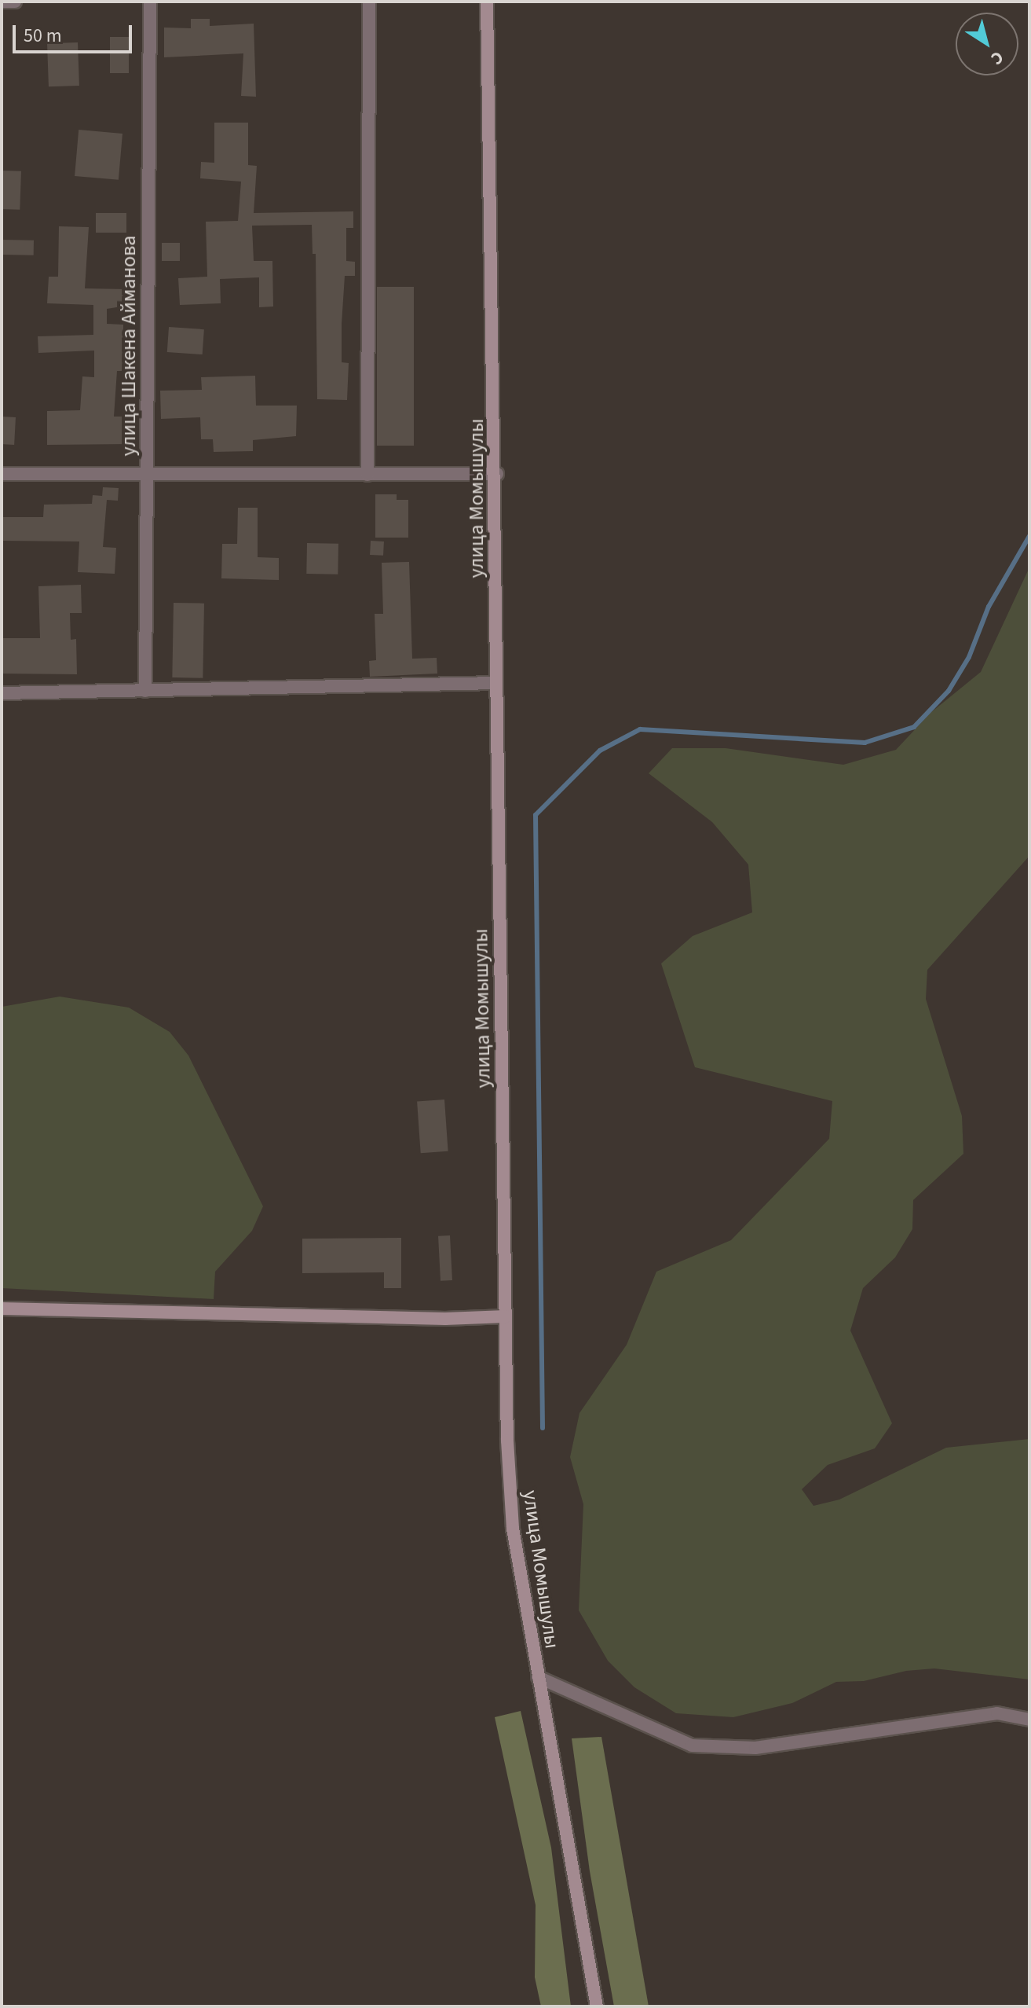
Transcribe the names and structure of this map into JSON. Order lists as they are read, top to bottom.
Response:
{
  "streets": {
    "street": ["улица Шакена Айманова", "улица Момышулы"]
  },
  "scale_bar": "50 m",
  "north": "bottom right"
}
